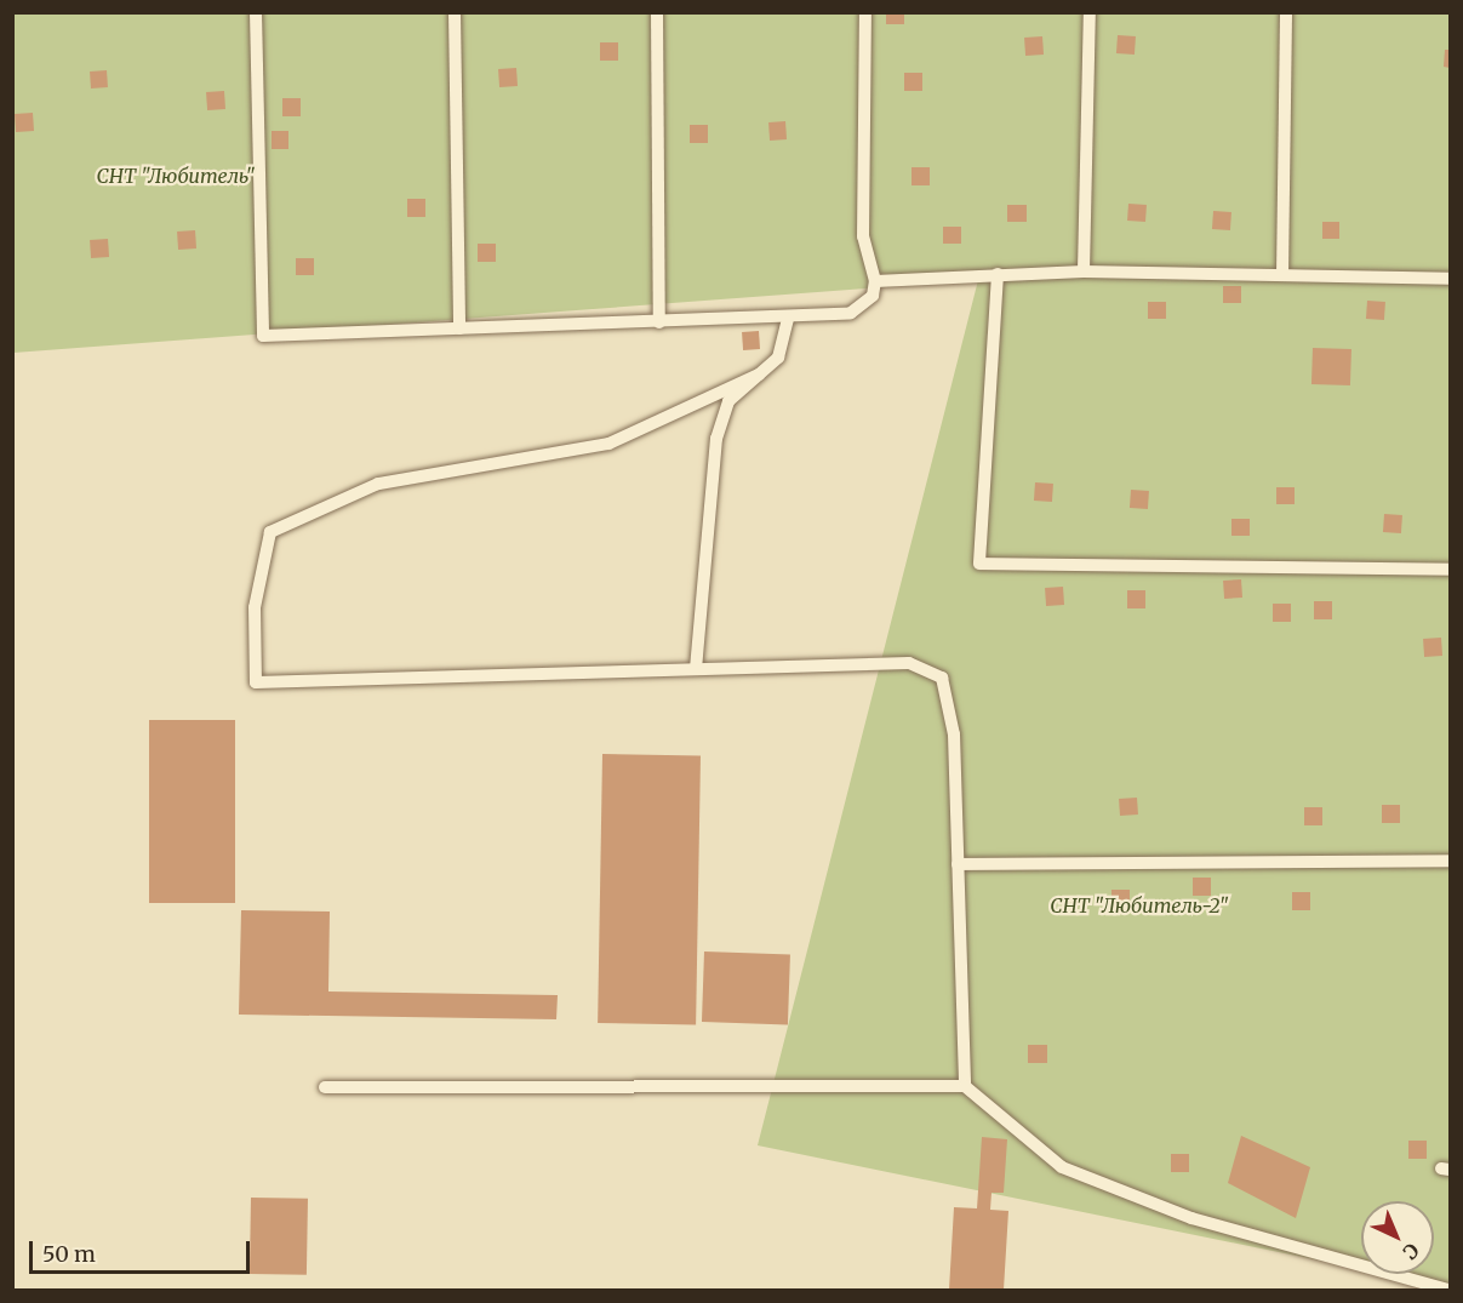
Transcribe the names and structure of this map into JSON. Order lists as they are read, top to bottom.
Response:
{
  "parks": ["СНТ \"Любитель\"", "СНТ \"Любитель-2\""],
  "scale_bar": "50 m",
  "north": "bottom right"
}
